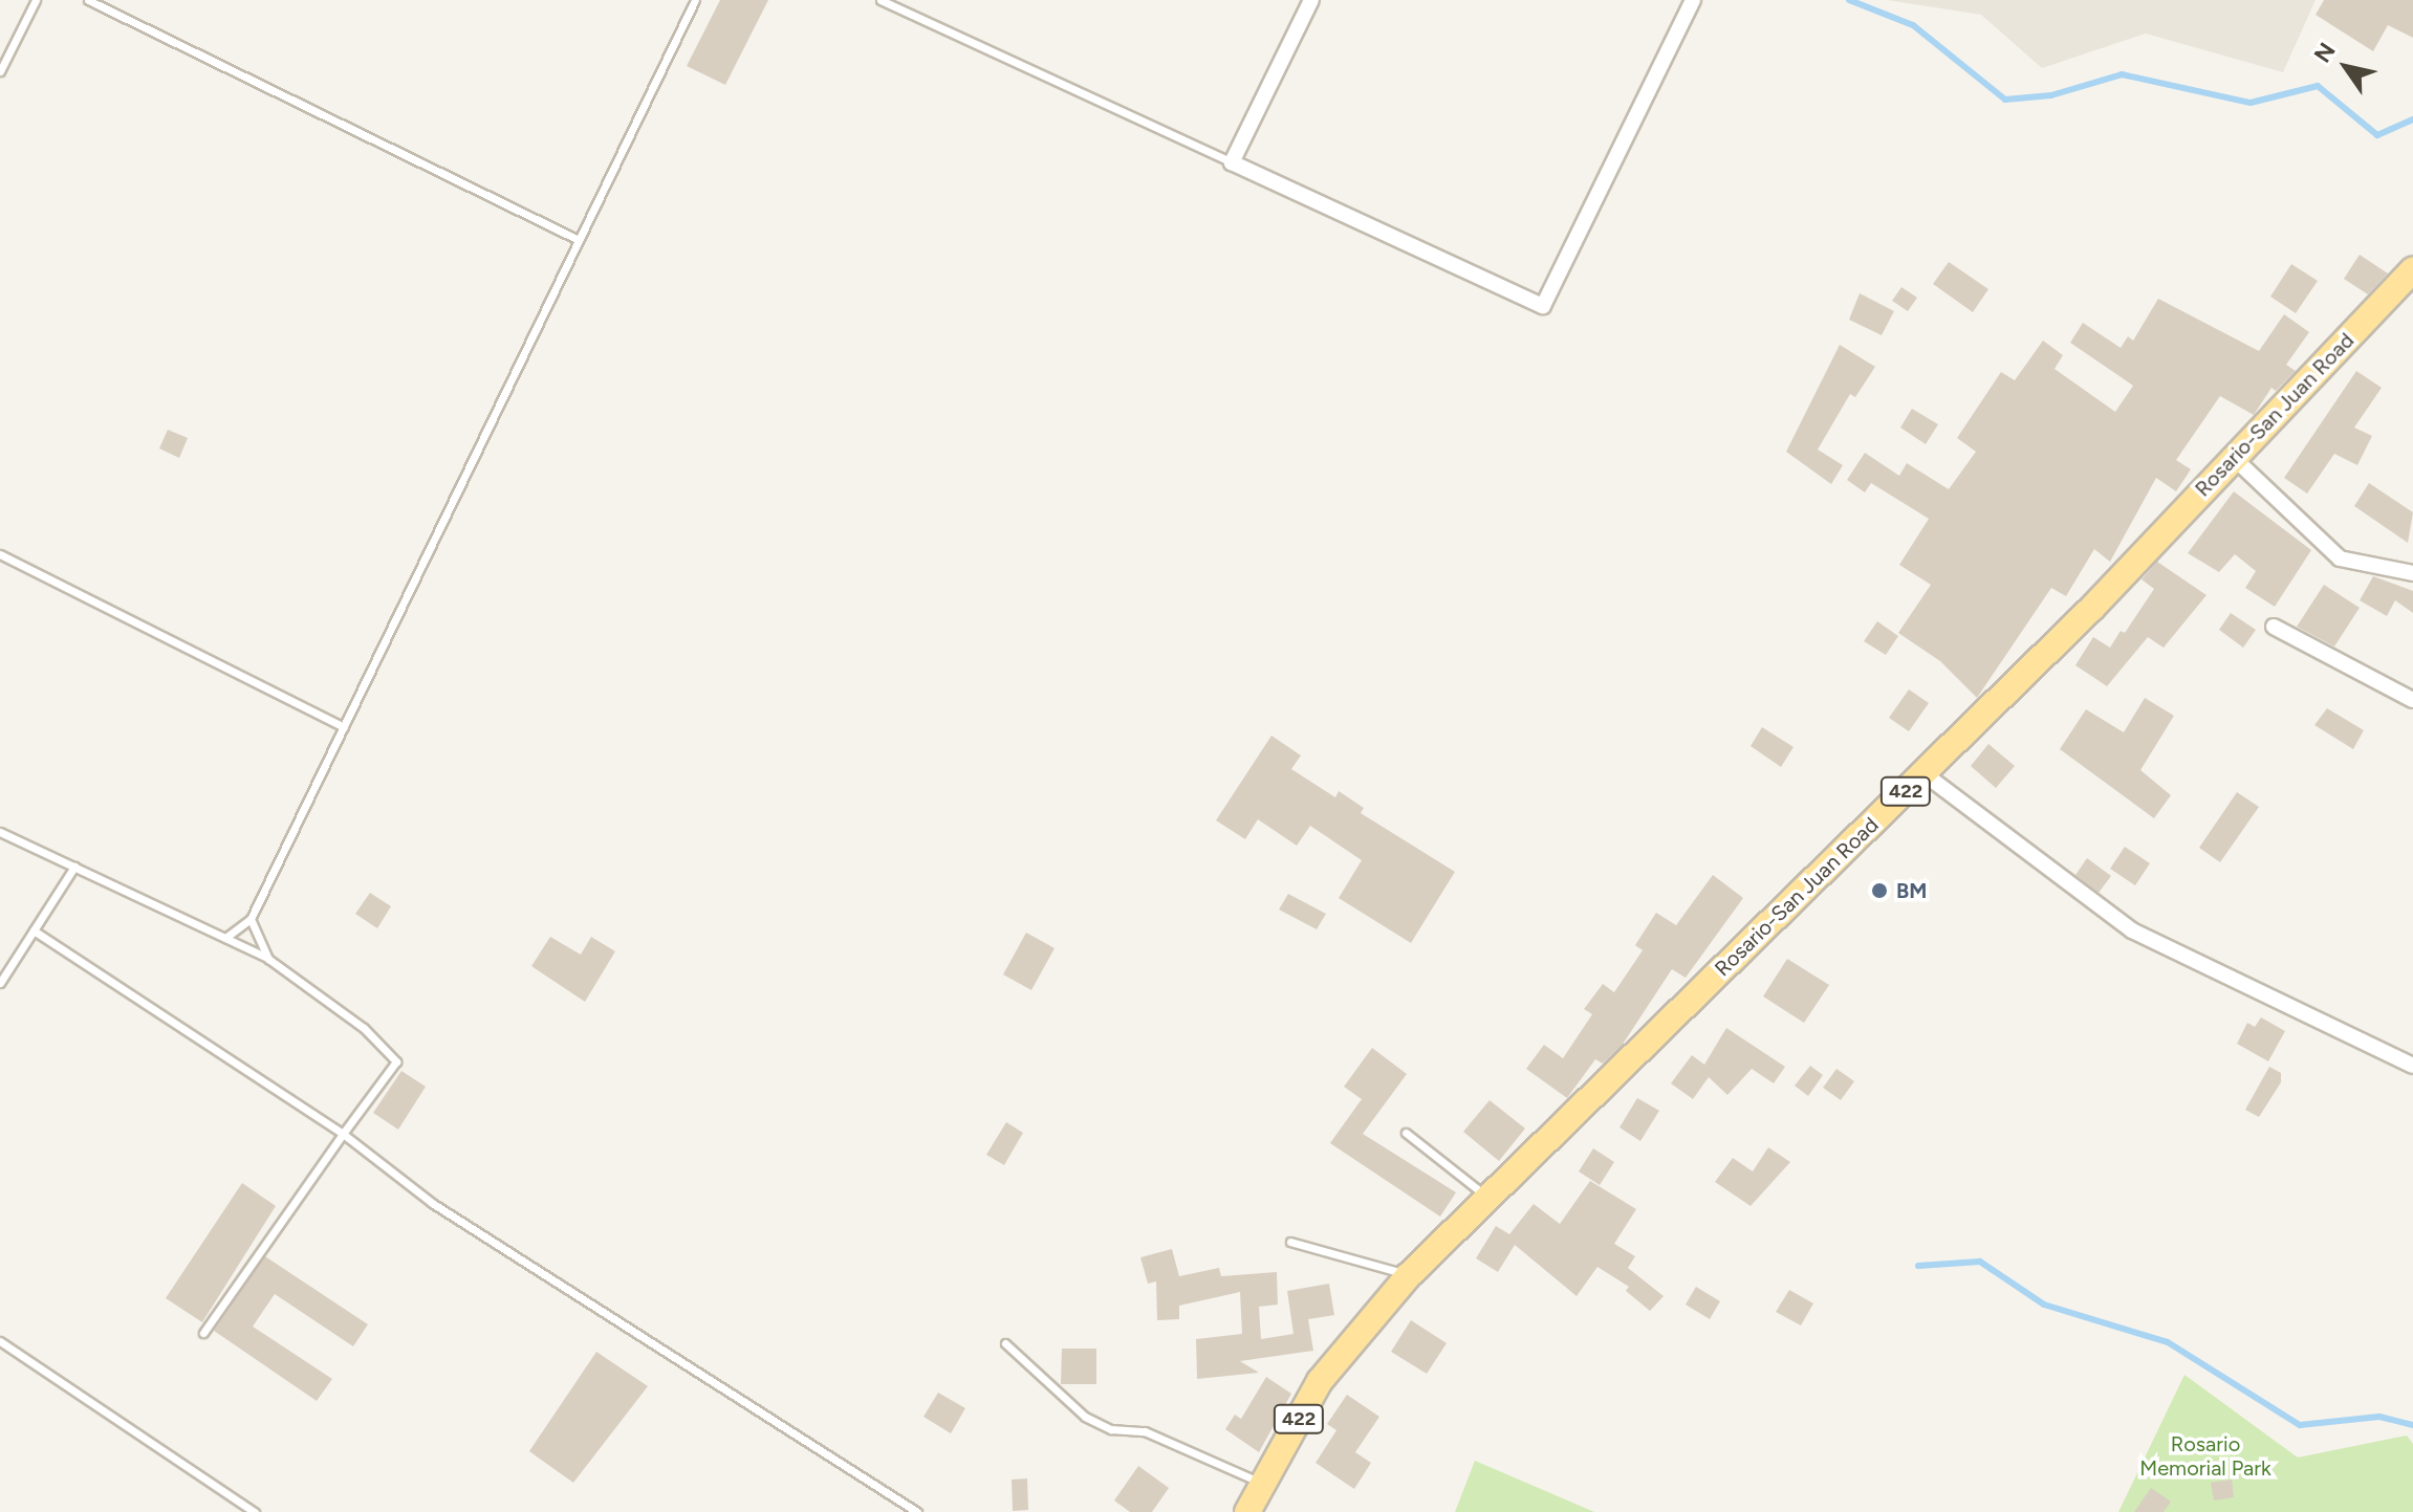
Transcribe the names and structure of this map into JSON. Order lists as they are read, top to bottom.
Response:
{
  "streets": {
    "main road": ["Rosario-San Juan Road", "422"]
  },
  "parks": ["Rosario Memorial Park"],
  "places": ["BM"],
  "north": "top left"
}
